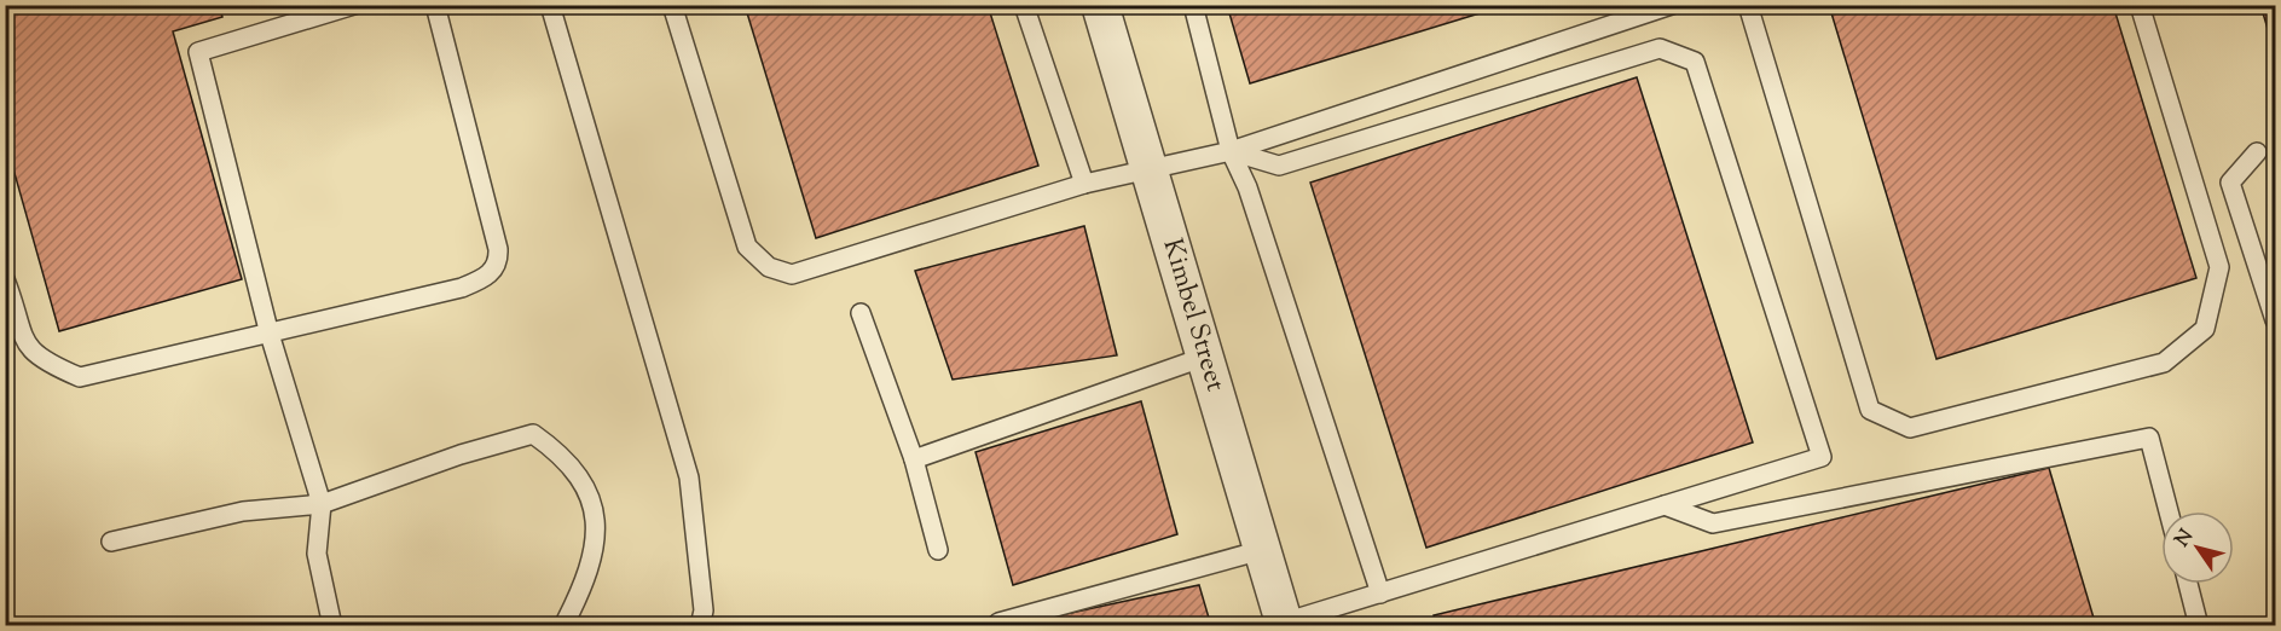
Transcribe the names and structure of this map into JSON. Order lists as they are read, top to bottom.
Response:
{
  "streets": {
    "street": ["Kimbel Street"]
  },
  "north": "top left"
}
